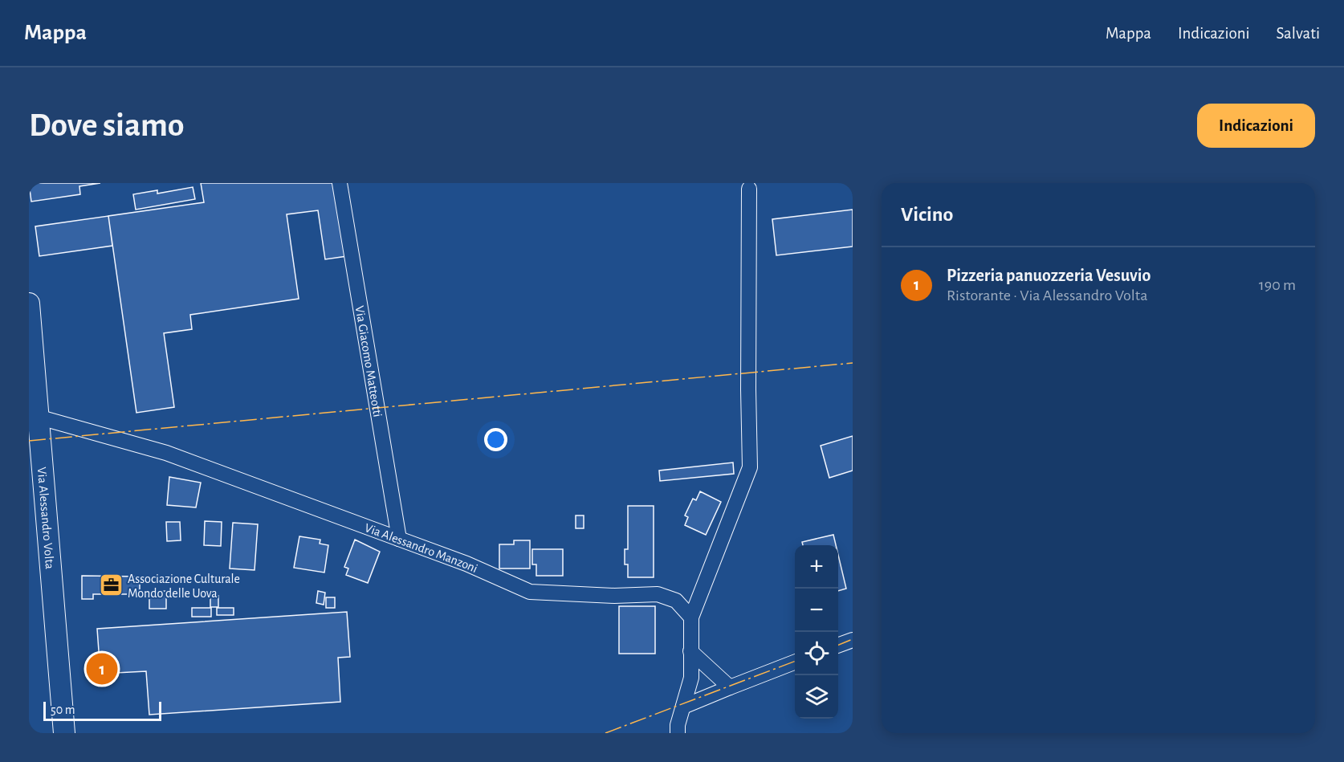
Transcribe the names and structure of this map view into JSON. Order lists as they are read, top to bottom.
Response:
{
  "streets": {
    "street": ["Via Giacomo Matteotti", "Via Alessandro Volta", "Via Alessandro Manzoni"]
  },
  "crossings": [
    ["Via Giacomo Matteotti", "Via Alessandro Manzoni"],
    ["Via Alessandro Volta", "Via Alessandro Manzoni"]
  ],
  "places": {
    "office": ["Associazione Culturale Mondo delle Uova"]
  },
  "scale_bar": "50 m",
  "page": {
    "header": "Mappa",
    "nav": ["Mappa", "Indicazioni", "Salvati"],
    "buttons": "Indicazioni",
    "title": "Dove siamo",
    "heading": "Vicino",
    "list": [
      {
        "mark": "1",
        "name": "Pizzeria panuozzeria Vesuvio",
        "note": "Ristorante · Via Alessandro Volta",
        "value": "190 m"
      }
    ],
    "map_buttons": ["+", "−"],
    "pins": "1",
    "scale": "50 m"
  }
}
